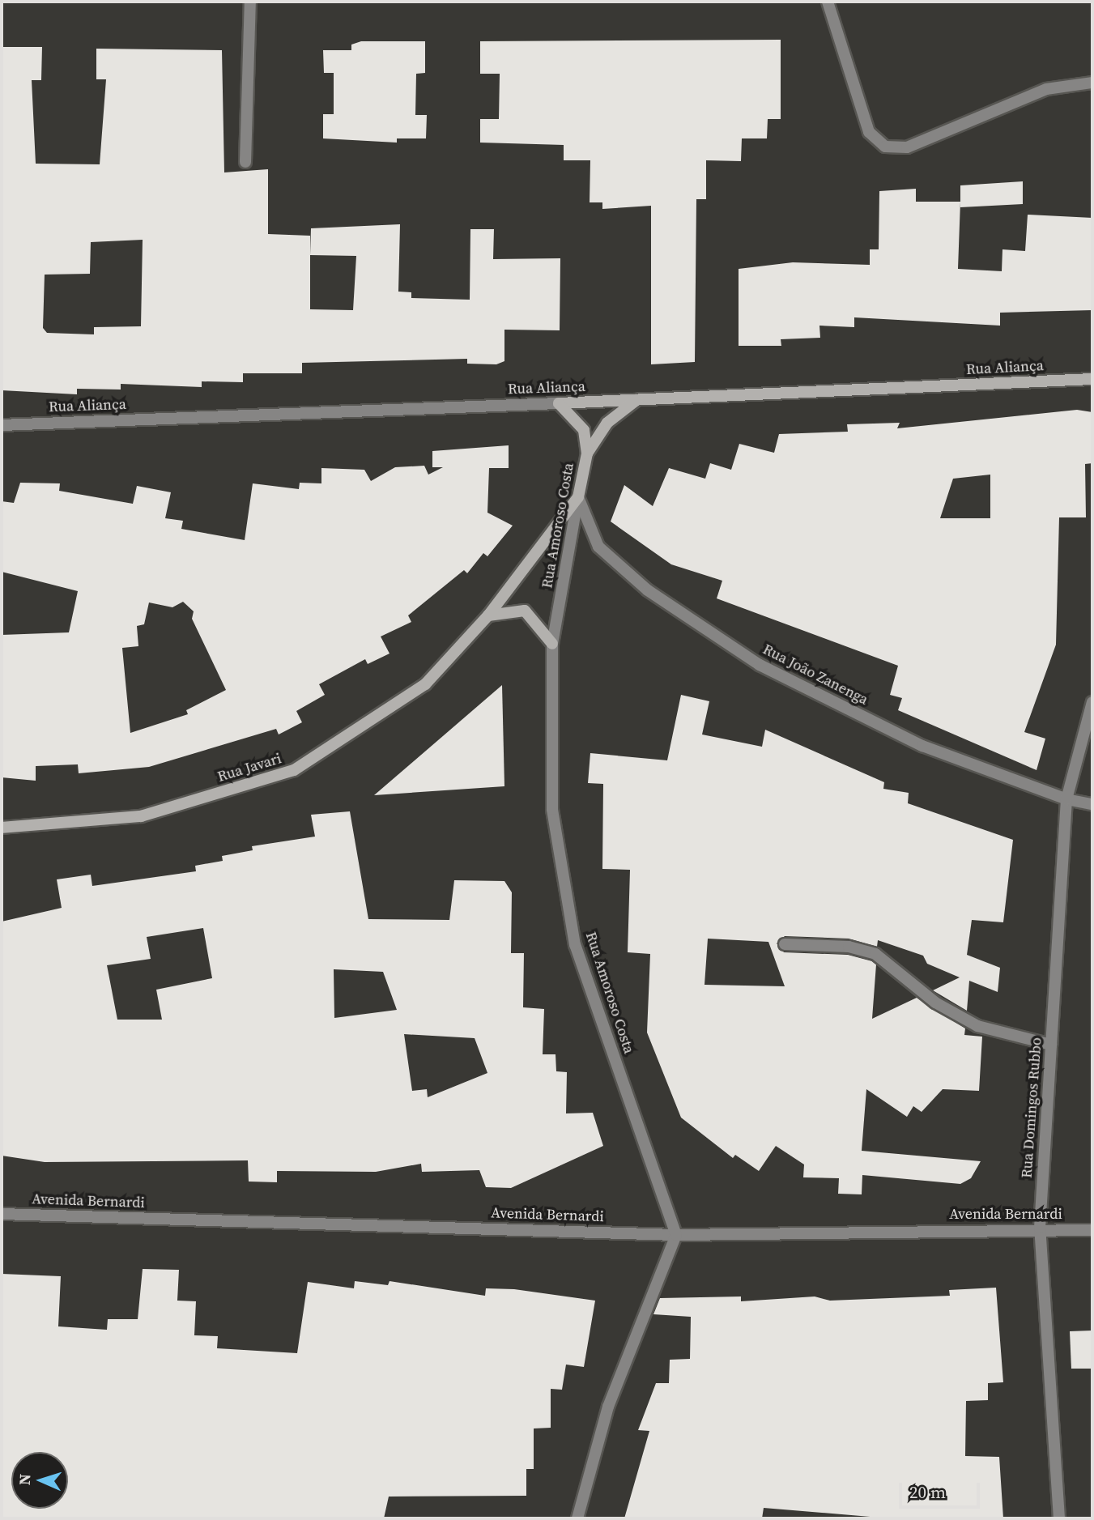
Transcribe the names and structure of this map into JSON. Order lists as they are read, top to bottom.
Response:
{
  "streets": {
    "main road": ["Rua Aliança", "Rua Amoroso Costa", "Rua Javari"],
    "street": ["Rua João Zanenga", "Rua Domingos Rubbo", "Avenida Bernardi"]
  },
  "crossings": [
    ["Rua Aliança", "Rua Amoroso Costa"],
    ["Rua Amoroso Costa", "Rua João Zanenga"],
    ["Rua Amoroso Costa", "Rua Javari"],
    ["Rua Amoroso Costa", "Avenida Bernardi"],
    ["Rua João Zanenga", "Rua Javari"],
    ["Rua João Zanenga", "Rua Domingos Rubbo"],
    ["Rua Domingos Rubbo", "Avenida Bernardi"]
  ],
  "scale_bar": "20 m",
  "north": "left"
}
